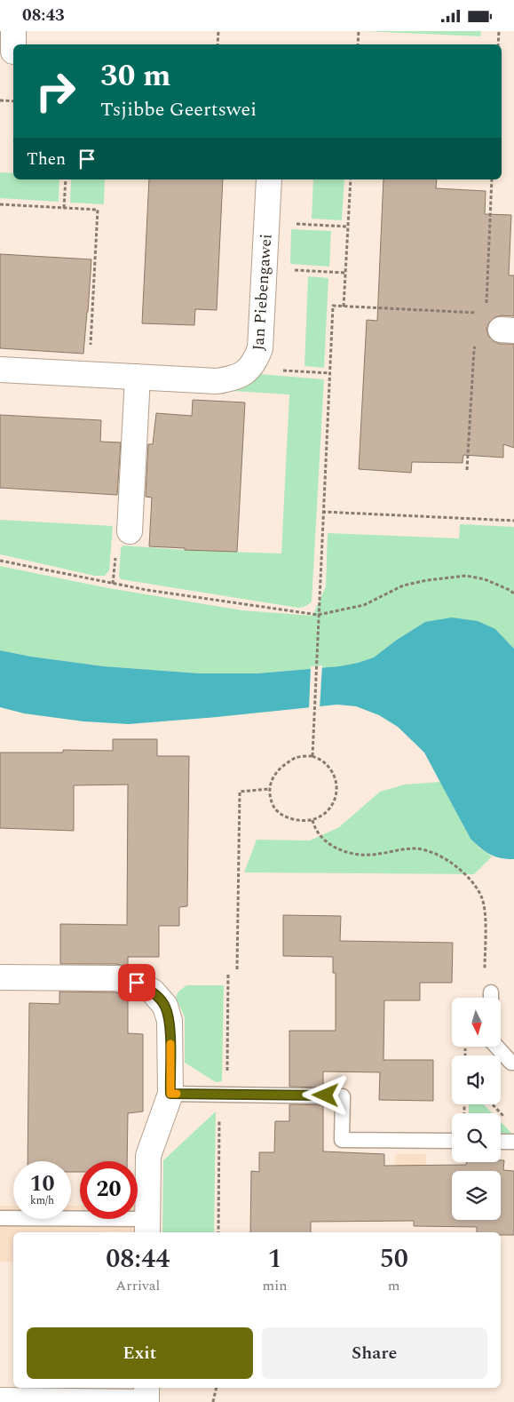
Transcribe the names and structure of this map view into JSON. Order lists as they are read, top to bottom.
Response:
{
  "streets": {
    "street": ["Jan Piebengawei"]
  },
  "north": "bottom",
  "page": {
    "status": "08:43",
    "turn": ["30 m", "Tsjibbe Geertswei"],
    "then": "Then",
    "speed": "10 km/h",
    "limit": "20",
    "eta": [
      "08:44",
      "Arrival",
      "1",
      "min",
      "50",
      "m"
    ],
    "buttons": ["Exit", "Share"]
  }
}
